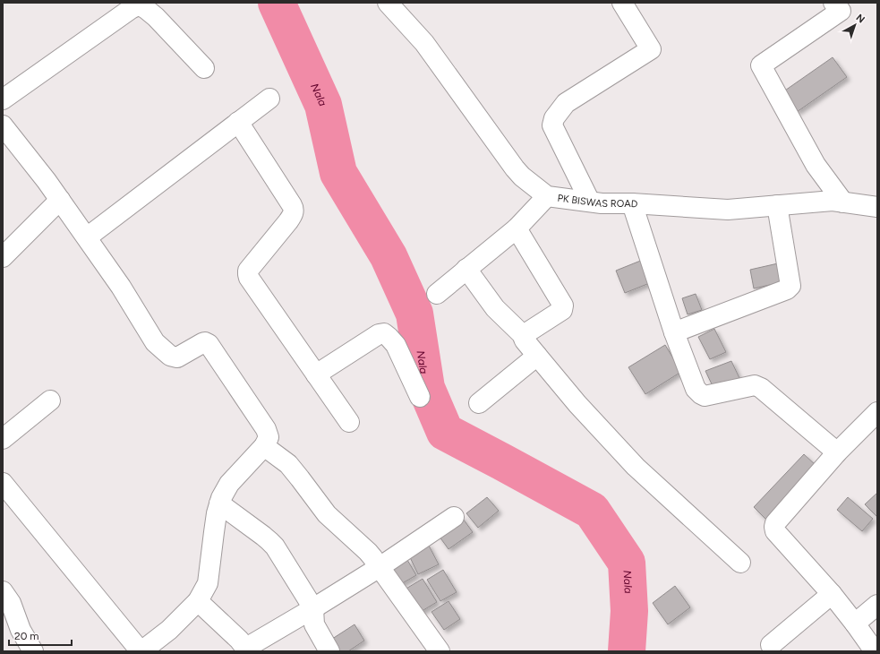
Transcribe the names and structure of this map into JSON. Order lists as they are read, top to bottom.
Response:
{
  "streets": {
    "street": ["PK BISWAS ROAD"]
  },
  "water": ["Nala"],
  "scale_bar": "20 m",
  "north": "top right"
}
